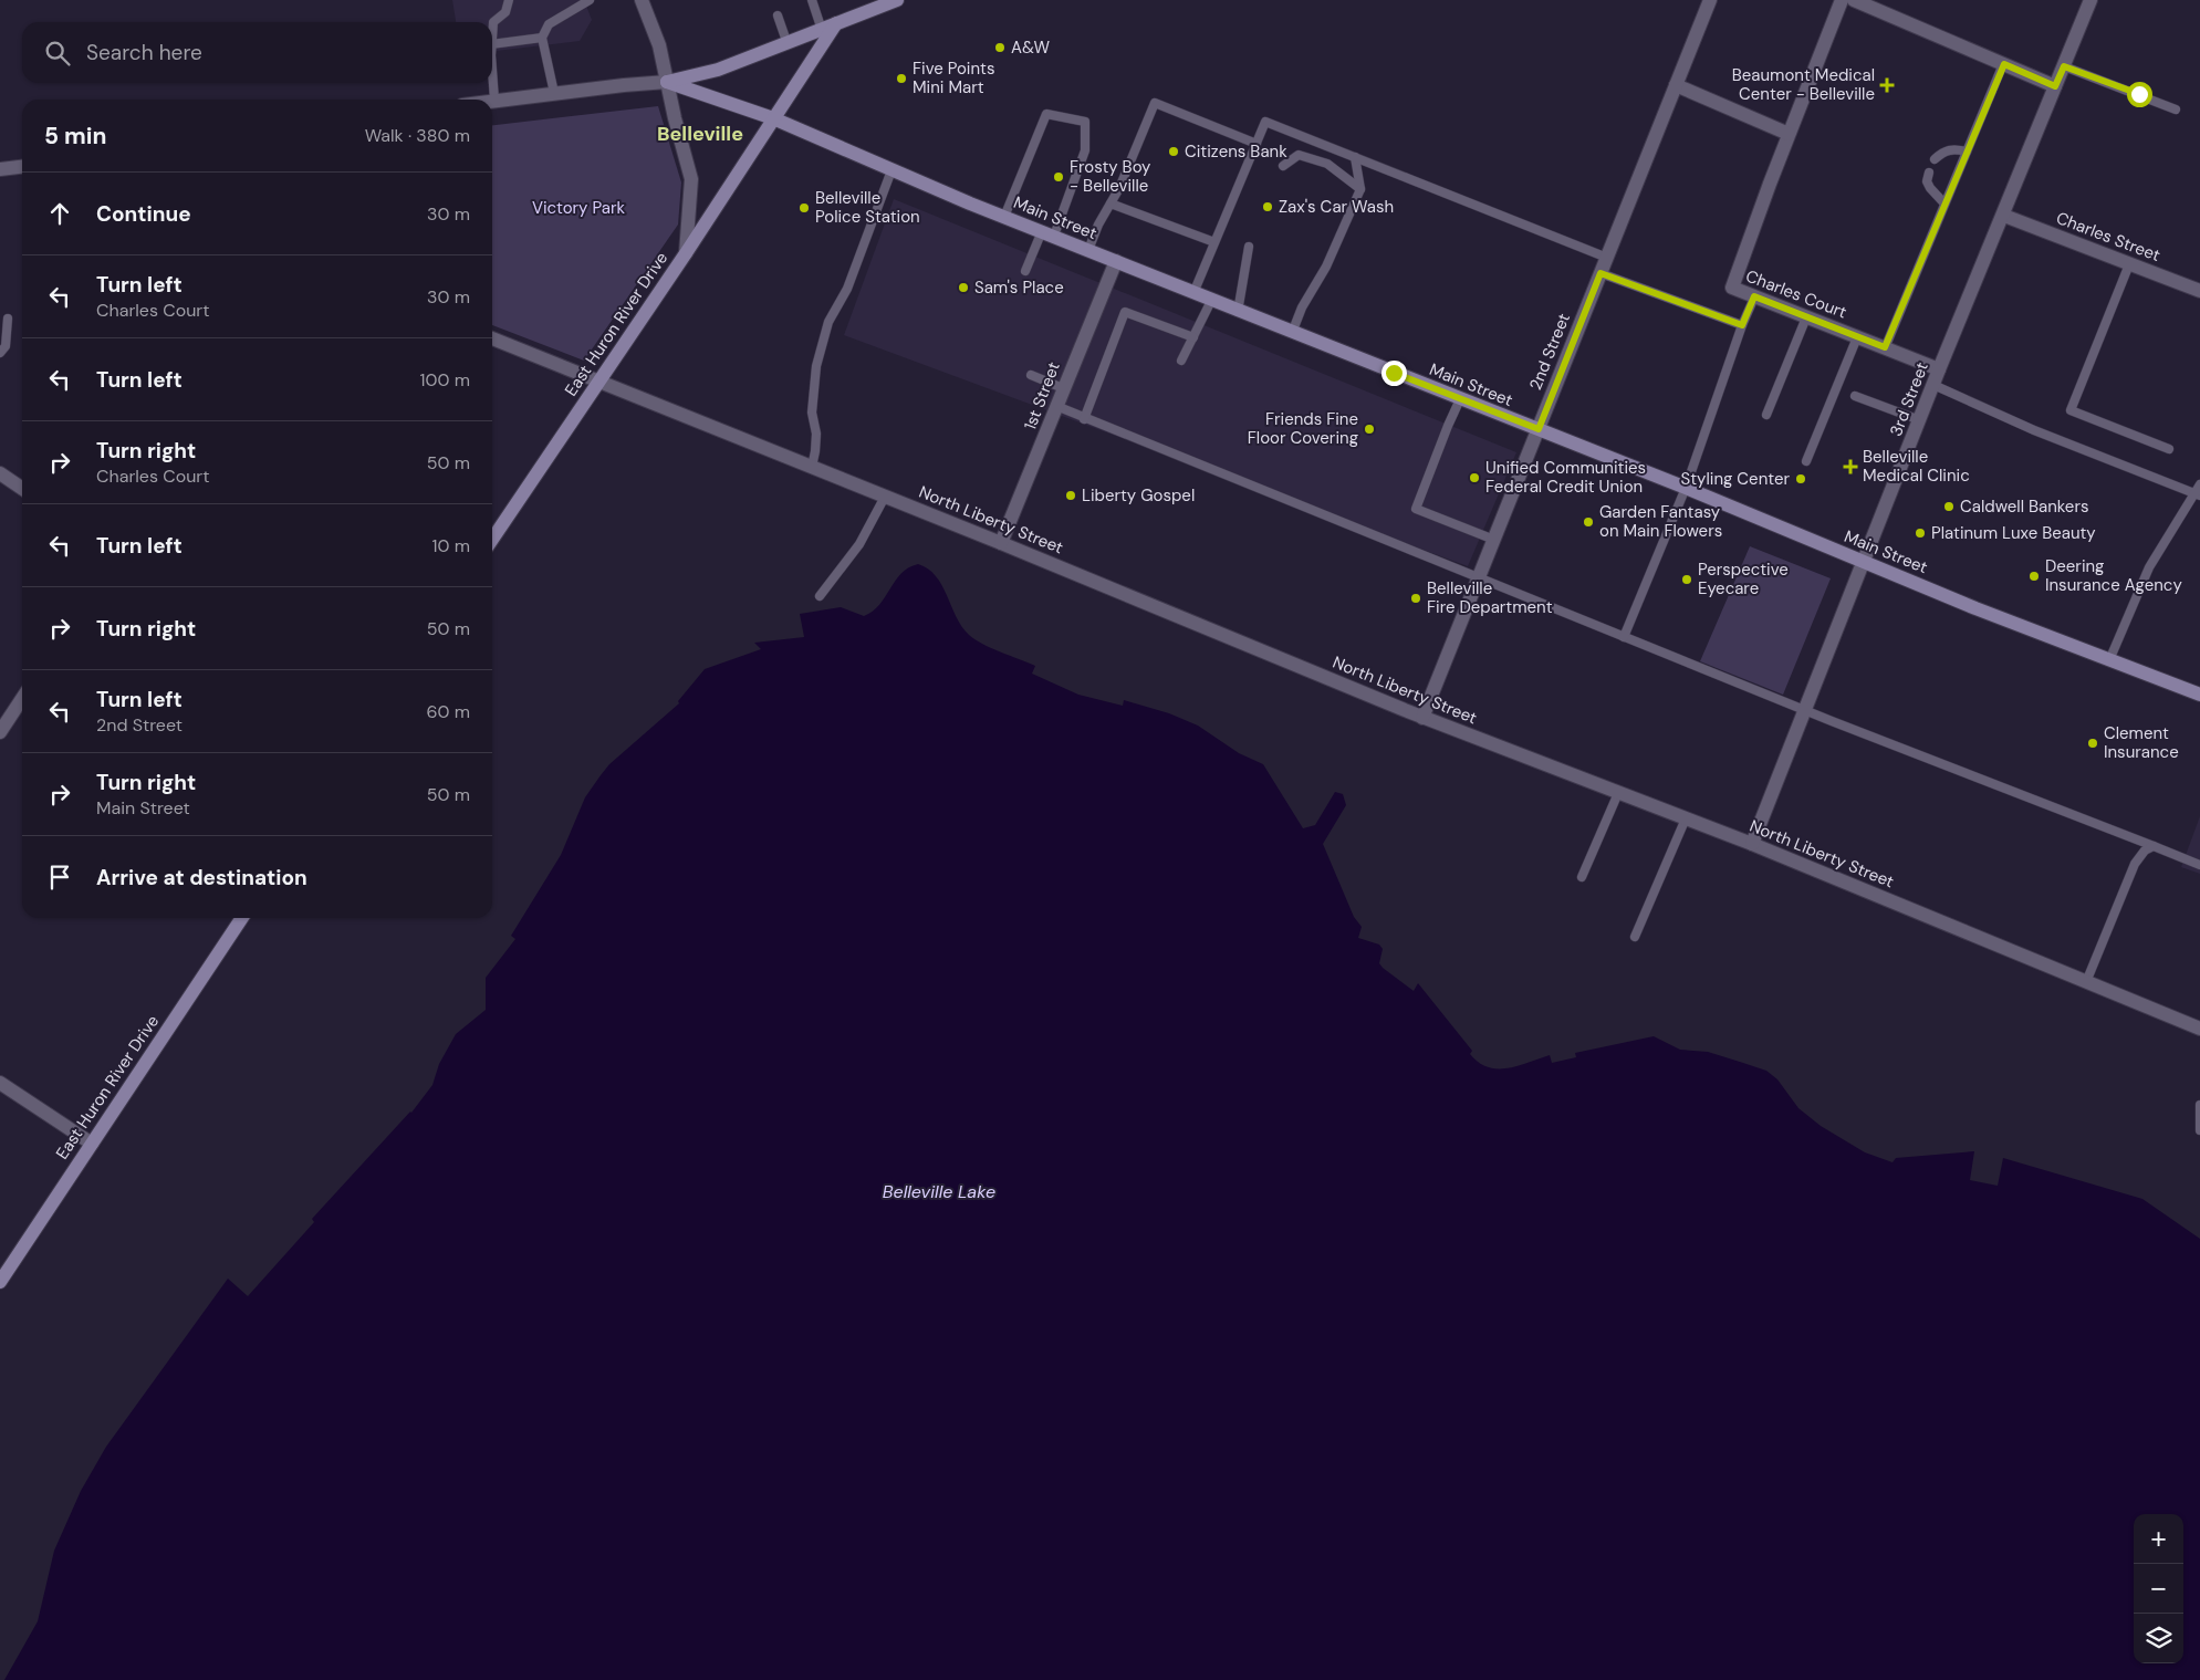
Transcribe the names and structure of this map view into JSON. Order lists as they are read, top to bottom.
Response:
{
  "streets": {
    "main road": ["Main Street", "East Huron River Drive"],
    "street": [
      "Charles Street",
      "Charles Court",
      "2nd Street",
      "1st Street",
      "3rd Street",
      "North Liberty Street"
    ]
  },
  "crossings": [
    ["Main Street", "East Huron River Drive"],
    ["Main Street", "2nd Street"],
    ["Main Street", "1st Street"],
    ["Main Street", "3rd Street"],
    ["Charles Street", "3rd Street"],
    ["Charles Court", "3rd Street"],
    ["East Huron River Drive", "North Liberty Street"],
    ["2nd Street", "North Liberty Street"],
    ["1st Street", "North Liberty Street"],
    ["3rd Street", "North Liberty Street"]
  ],
  "districts": ["Belleville"],
  "water": ["Belleville Lake"],
  "parks": ["Victory Park"],
  "places": {
    "other": [
      "A&W",
      "Five Points Mini Mart",
      "Citizens Bank",
      "Frosty Boy - Belleville",
      "Zax's Car Wash",
      "Belleville Police Station",
      "Sam's Place",
      "Friends Fine Floor Covering",
      "Unified Communities Federal Credit Union",
      "Styling Center",
      "Liberty Gospel",
      "Caldwell Bankers",
      "Garden Fantasy on Main Flowers",
      "Platinum Luxe Beauty",
      "Deering Insurance Agency",
      "Perspective Eyecare",
      "Belleville Fire Department",
      "Clement Insurance"
    ],
    "health": ["Beaumont Medical Center - Belleville", "Belleville Medical Clinic"]
  },
  "page": {
    "search": "Search here",
    "heading": ["5 min", "Walk · 380 m"],
    "list": [
      ["Continue", "30 m"],
      ["Turn left", "Charles Court", "30 m"],
      ["Turn left", "100 m"],
      ["Turn right", "Charles Court", "50 m"],
      ["Turn left", "10 m"],
      ["Turn right", "50 m"],
      ["Turn left", "2nd Street", "60 m"],
      ["Turn right", "Main Street", "50 m"],
      "Arrive at destination"
    ],
    "map_buttons": ["+", "−"]
  }
}
